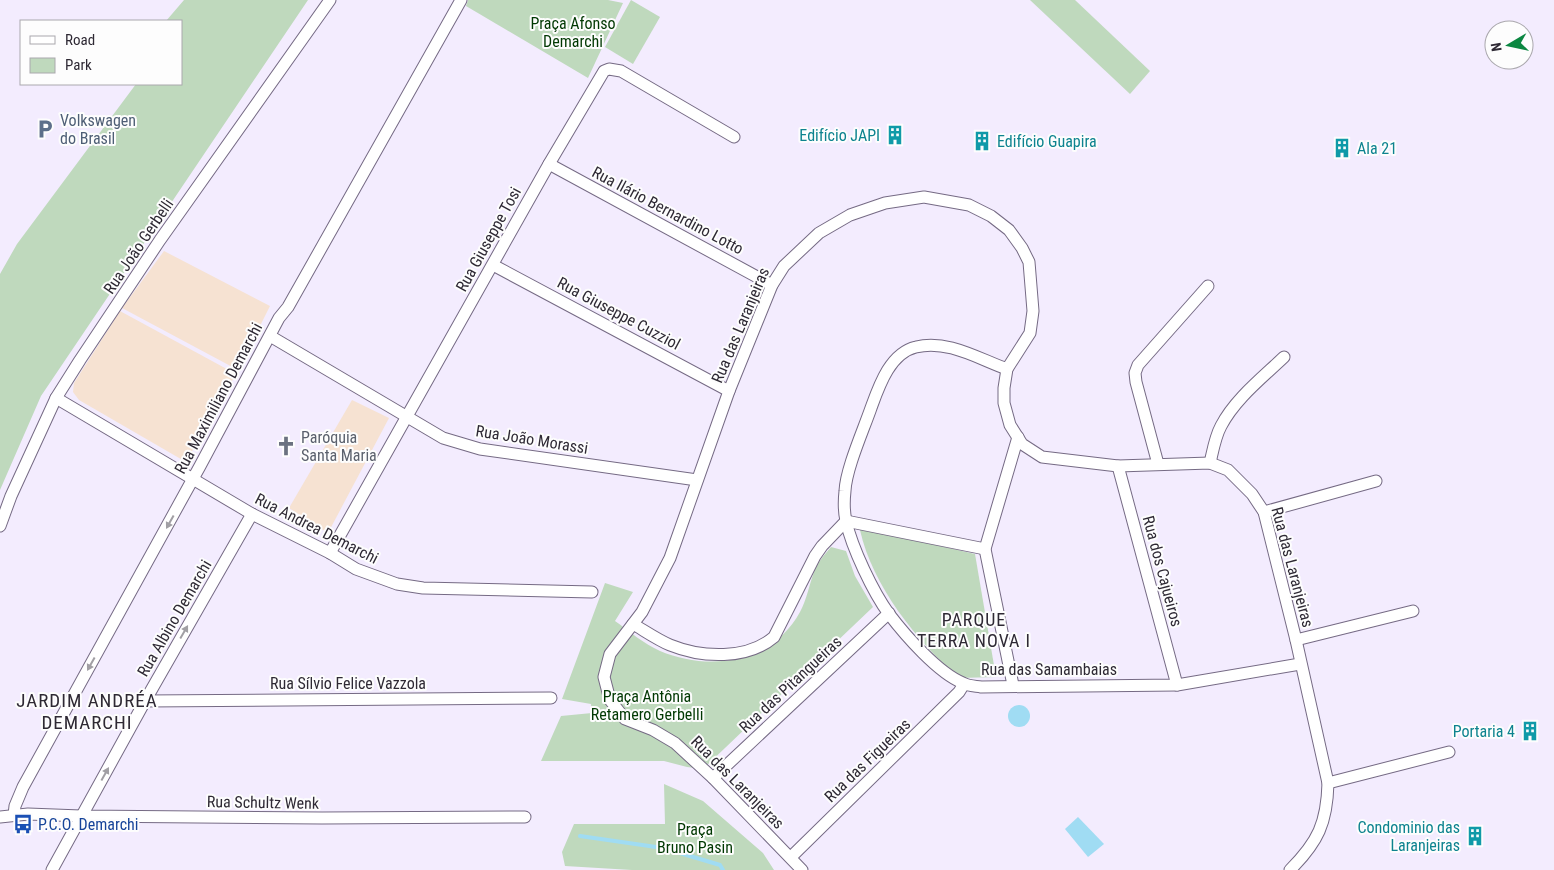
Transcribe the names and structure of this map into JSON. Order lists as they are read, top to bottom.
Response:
{
  "streets": {
    "street": [
      "Rua Ilário Bernardino Lotto",
      "Rua Giuseppe Tosi",
      "Rua João Gerbelli",
      "Rua Giuseppe Cuzziol",
      "Rua das Laranjeiras",
      "Rua Maximiliano Demarchi",
      "Rua João Morassi",
      "Rua Andrea Demarchi",
      "Rua dos Cajueiros",
      "Rua Albino Demarchi",
      "Rua das Samambaias",
      "Rua Sílvio Felice Vazzola",
      "Rua das Pitangueiras",
      "Rua das Figueiras",
      "Rua Schultz Wenk"
    ]
  },
  "crossings": [
    ["Rua Ilário Bernardino Lotto", "Rua Giuseppe Tosi"],
    ["Rua Ilário Bernardino Lotto", "Rua das Laranjeiras"],
    ["Rua Giuseppe Tosi", "Rua Giuseppe Cuzziol"],
    ["Rua Giuseppe Tosi", "Rua João Morassi"],
    ["Rua Giuseppe Tosi", "Rua Andrea Demarchi"],
    ["Rua João Gerbelli", "Rua Andrea Demarchi"],
    ["Rua Giuseppe Cuzziol", "Rua das Laranjeiras"],
    ["Rua das Laranjeiras", "Rua João Morassi"],
    ["Rua das Laranjeiras", "Rua dos Cajueiros"],
    ["Rua das Laranjeiras", "Rua das Samambaias"],
    ["Rua das Laranjeiras", "Rua das Pitangueiras"],
    ["Rua das Laranjeiras", "Rua das Figueiras"],
    ["Rua Maximiliano Demarchi", "Rua João Morassi"],
    ["Rua Maximiliano Demarchi", "Rua Andrea Demarchi"],
    ["Rua Maximiliano Demarchi", "Rua Schultz Wenk"],
    ["Rua Andrea Demarchi", "Rua Albino Demarchi"],
    ["Rua dos Cajueiros", "Rua das Samambaias"],
    ["Rua Albino Demarchi", "Rua Sílvio Felice Vazzola"],
    ["Rua Albino Demarchi", "Rua Schultz Wenk"],
    ["Rua das Samambaias", "Rua das Pitangueiras"],
    ["Rua das Samambaias", "Rua das Figueiras"]
  ],
  "one_way": ["Rua Maximiliano Demarchi", "Rua Albino Demarchi"],
  "districts": ["PARQUE TERRA NOVA I", "JARDIM ANDRÉA DEMARCHI"],
  "parks": ["Praça Afonso Demarchi", "Praça Antônia Retamero Gerbelli", "Praça Bruno Pasin"],
  "places": {
    "parking": ["Volkswagen do Brasil"],
    "building": [
      "Edifício JAPI",
      "Edifício Guapira",
      "Ala 21",
      "Portaria 4",
      "Condominio das Laranjeiras"
    ],
    "church": ["Paróquia Santa Maria"],
    "bus stop": ["P.C.O. Demarchi"]
  },
  "legend": ["Road", "Park"],
  "north": "left"
}
